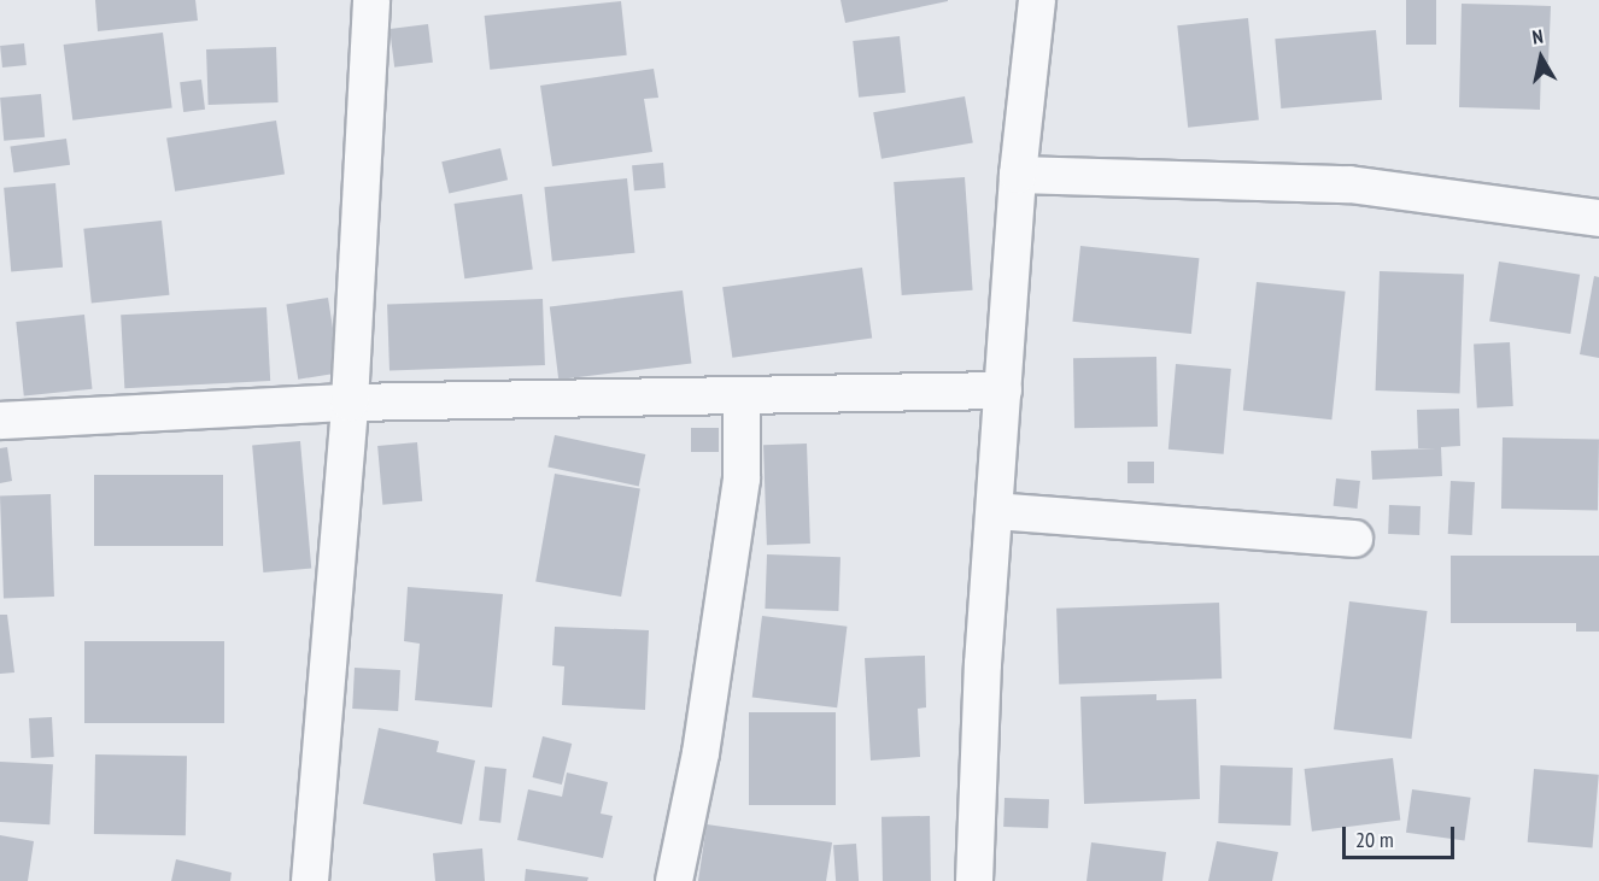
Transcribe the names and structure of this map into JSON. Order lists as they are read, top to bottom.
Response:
{
  "scale_bar": "20 m",
  "north": "top"
}
